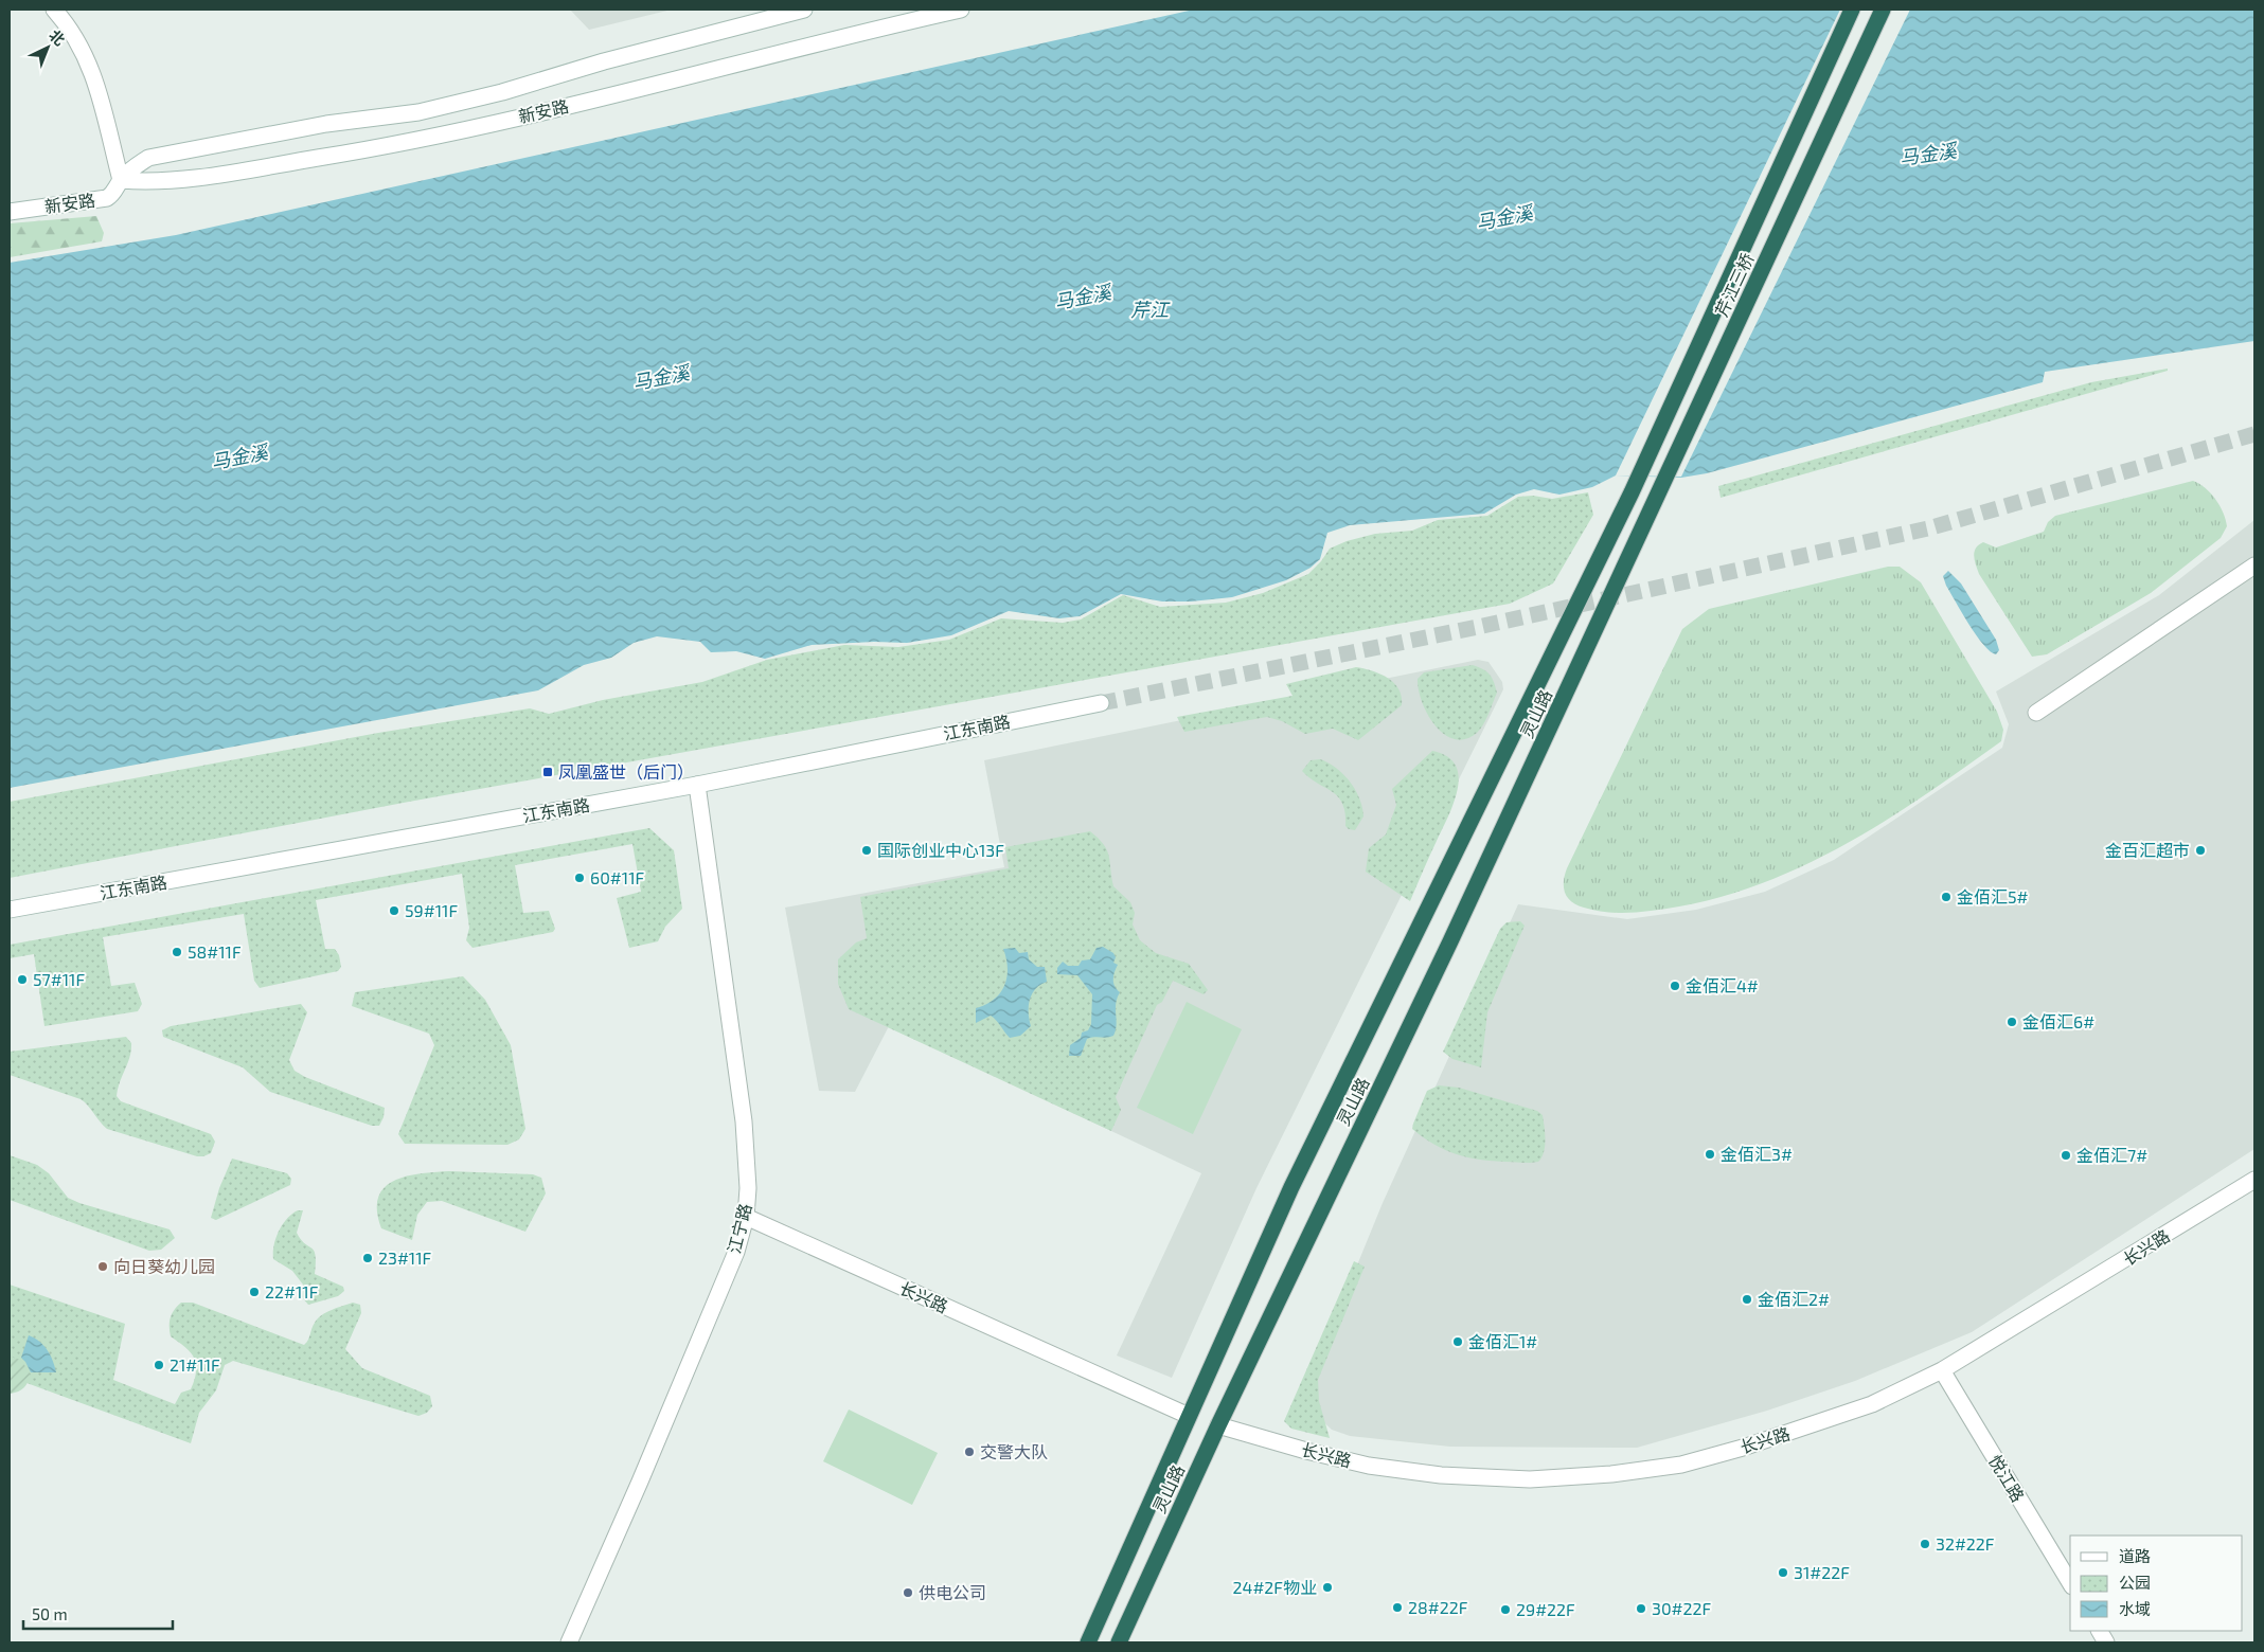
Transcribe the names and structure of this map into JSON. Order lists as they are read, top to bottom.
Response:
{
  "streets": {
    "highway": ["芹江三桥", "灵山路"],
    "street": [
      "新安路",
      "江东南路",
      "江宁路",
      "长兴路",
      "悦江路"
    ]
  },
  "crossings": [
    ["芹江三桥", "灵山路"],
    ["灵山路", "长兴路"],
    ["江东南路", "江宁路"],
    ["江宁路", "长兴路"],
    ["长兴路", "悦江路"]
  ],
  "water": ["马金溪", "芹江"],
  "places": {
    "transit": ["凤凰盛世（后门）"],
    "other": [
      "国际创业中心13F",
      "金百汇超市",
      "60#11F",
      "金佰汇5#",
      "59#11F",
      "58#11F",
      "57#11F",
      "金佰汇4#",
      "金佰汇6#",
      "金佰汇3#",
      "金佰汇7#",
      "23#11F",
      "向日葵幼儿园",
      "22#11F",
      "金佰汇2#",
      "金佰汇1#",
      "21#11F",
      "交警大队",
      "32#22F",
      "31#22F",
      "24#2F物业",
      "供电公司",
      "28#22F",
      "30#22F",
      "29#22F"
    ]
  },
  "legend": ["道路", "公园", "水域"],
  "scale_bar": "50 m",
  "north": "top right"
}
